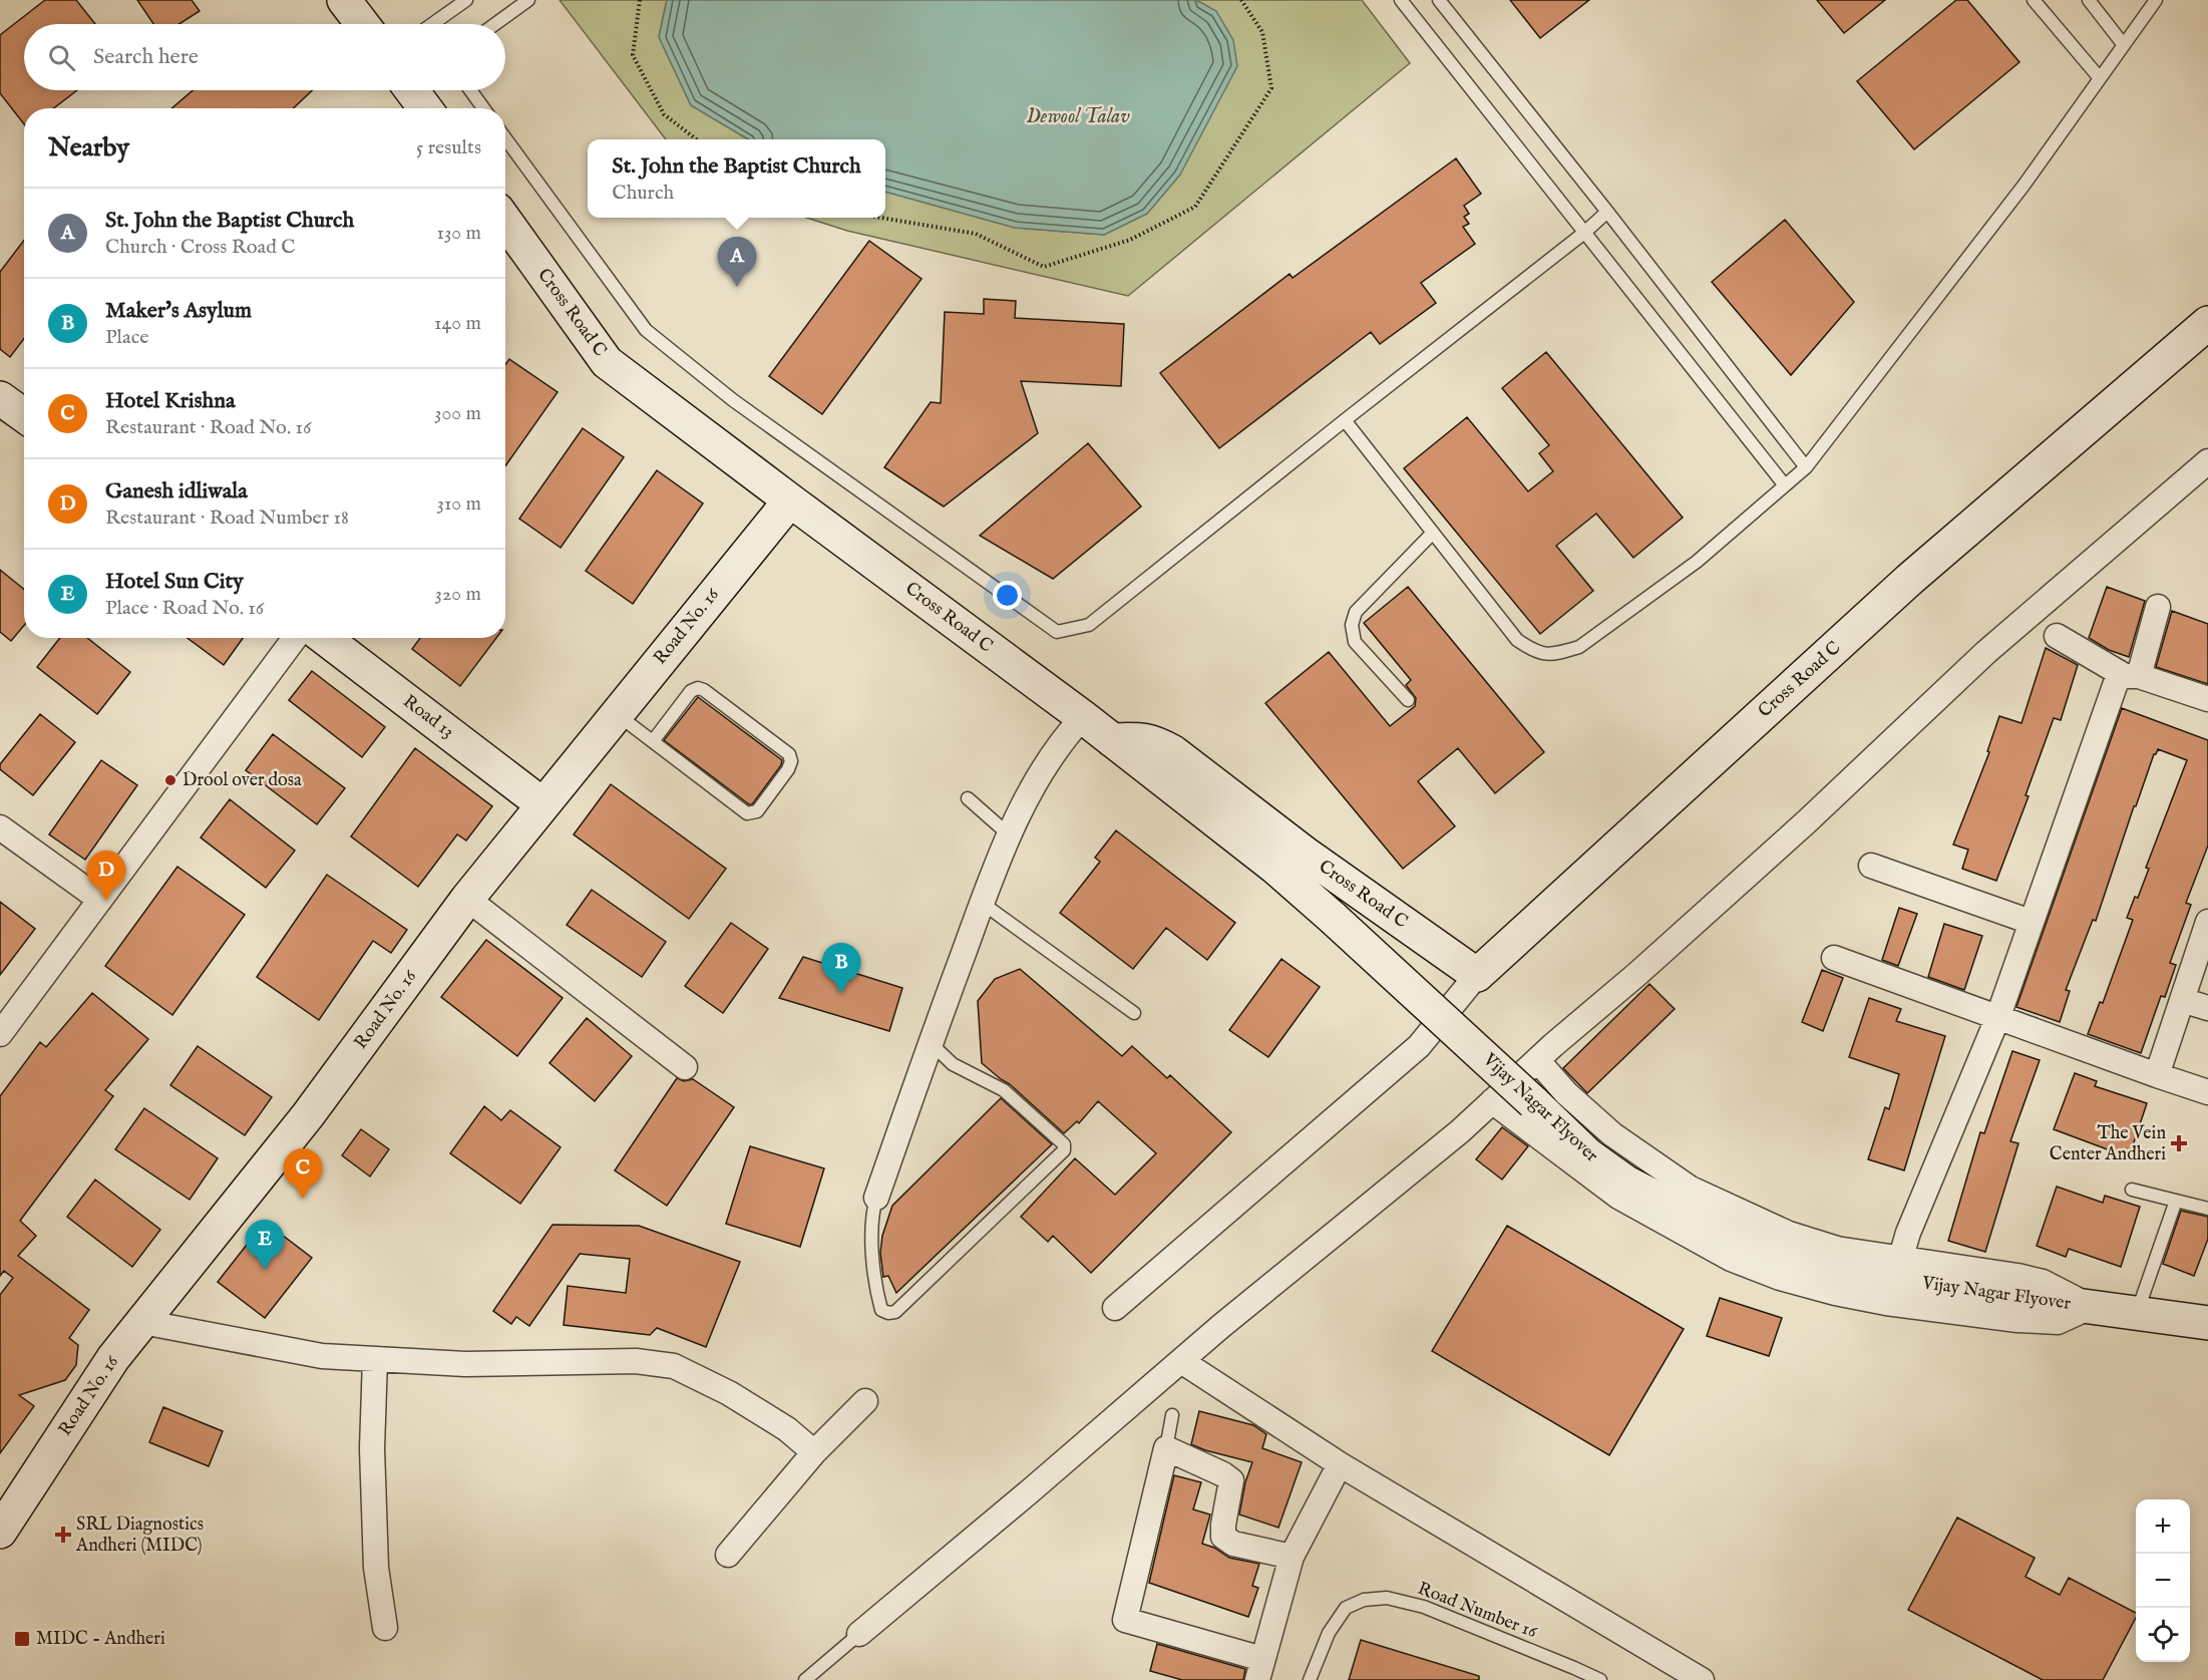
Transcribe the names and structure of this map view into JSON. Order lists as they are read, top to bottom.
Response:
{
  "streets": {
    "street": [
      "Cross Road C",
      "Road No. 16",
      "Road 13",
      "Vijay Nagar Flyover"
    ],
    "lane": ["Road Number 16"]
  },
  "crossings": [
    ["Cross Road C", "Road No. 16"],
    ["Cross Road C", "Vijay Nagar Flyover"],
    ["Road No. 16", "Road 13"]
  ],
  "water": ["Dewool Talav"],
  "places": {
    "other": ["Drool over dosa"],
    "health": ["The Vein Center Andheri", "SRL Diagnostics Andheri (MIDC)"],
    "transit": ["MIDC - Andheri"]
  },
  "page": {
    "search": "Search here",
    "heading": ["Nearby", "5 results"],
    "popup": ["St. John the Baptist Church", "Church"],
    "list": [
      {
        "mark": "A",
        "name": "St. John the Baptist Church",
        "note": "Church · Cross Road C",
        "value": "130 m"
      },
      {
        "mark": "B",
        "name": "Maker's Asylum",
        "note": "Place",
        "value": "140 m"
      },
      {
        "mark": "C",
        "name": "Hotel Krishna",
        "note": "Restaurant · Road No. 16",
        "value": "300 m"
      },
      {
        "mark": "D",
        "name": "Ganesh idliwala",
        "note": "Restaurant · Road Number 18",
        "value": "310 m"
      },
      {
        "mark": "E",
        "name": "Hotel Sun City",
        "note": "Place · Road No. 16",
        "value": "320 m"
      }
    ],
    "pins": [
      "A",
      "D",
      "B",
      "C",
      "E"
    ],
    "map_buttons": ["+", "−"]
  }
}
